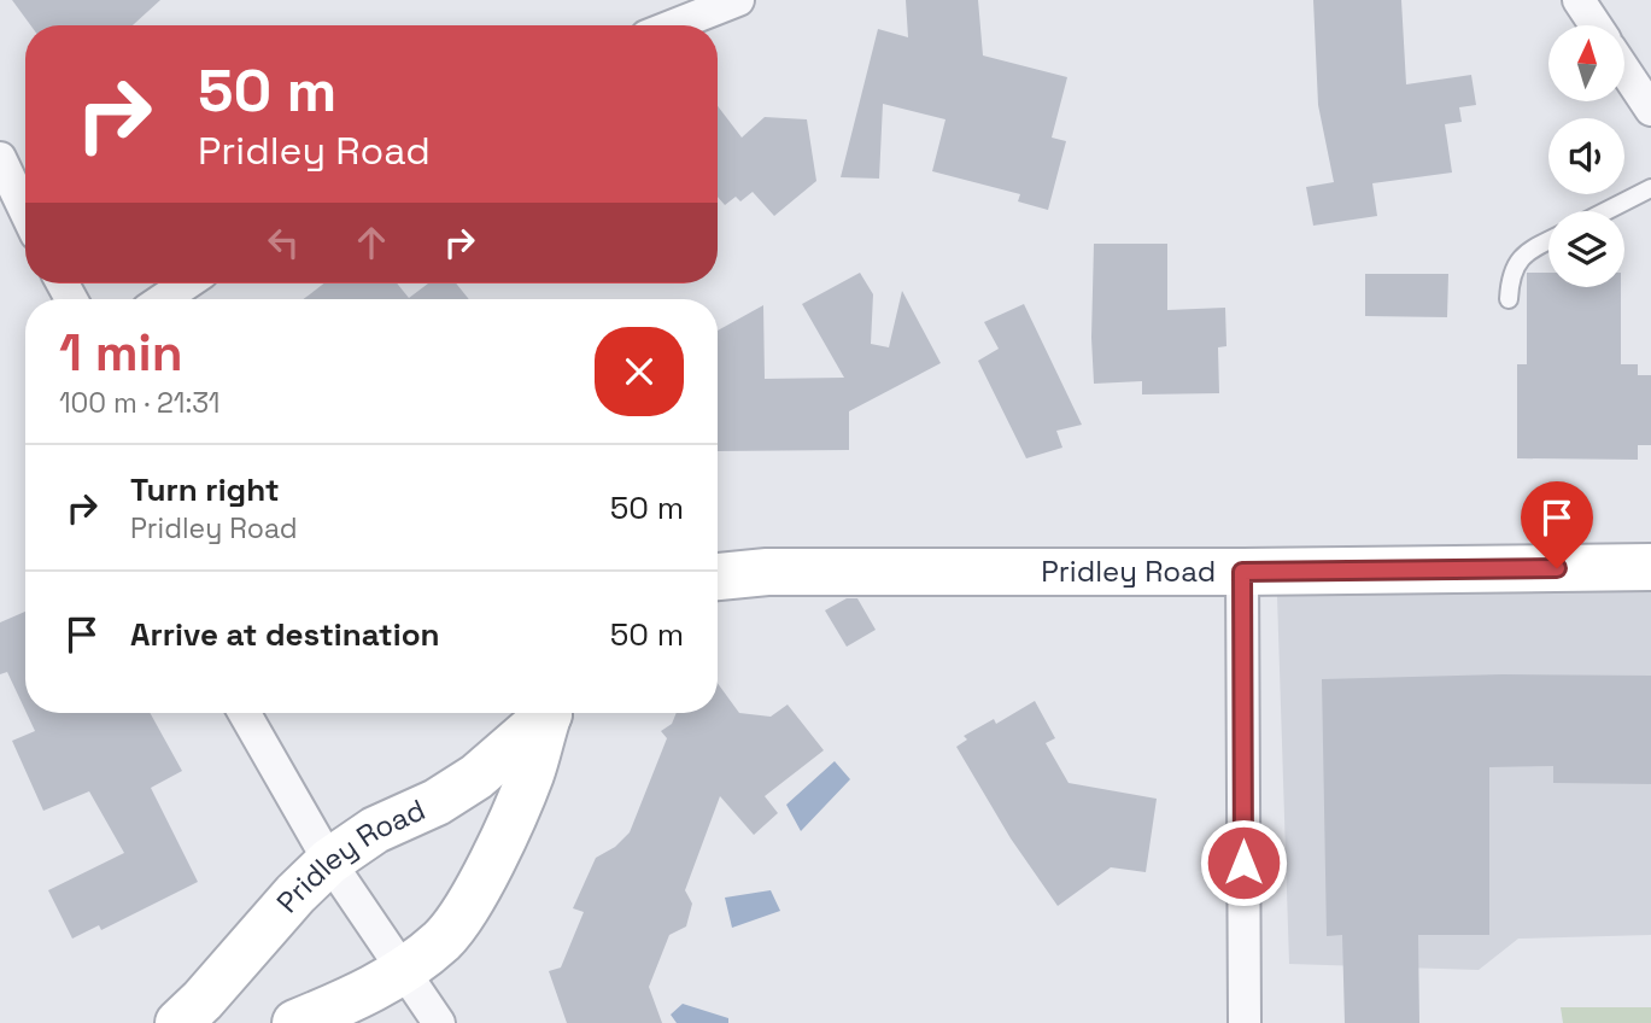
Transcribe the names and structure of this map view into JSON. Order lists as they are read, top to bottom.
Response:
{
  "streets": {
    "street": ["Pridley Road"]
  },
  "north": "top",
  "page": {
    "turn": ["50 m", "Pridley Road"],
    "heading": ["1 min", "100 m · 21:31"],
    "list": [
      {
        "name": "Turn right",
        "note": "Pridley Road",
        "value": "50 m"
      },
      {
        "name": "Arrive at destination",
        "value": "50 m"
      }
    ]
  }
}
